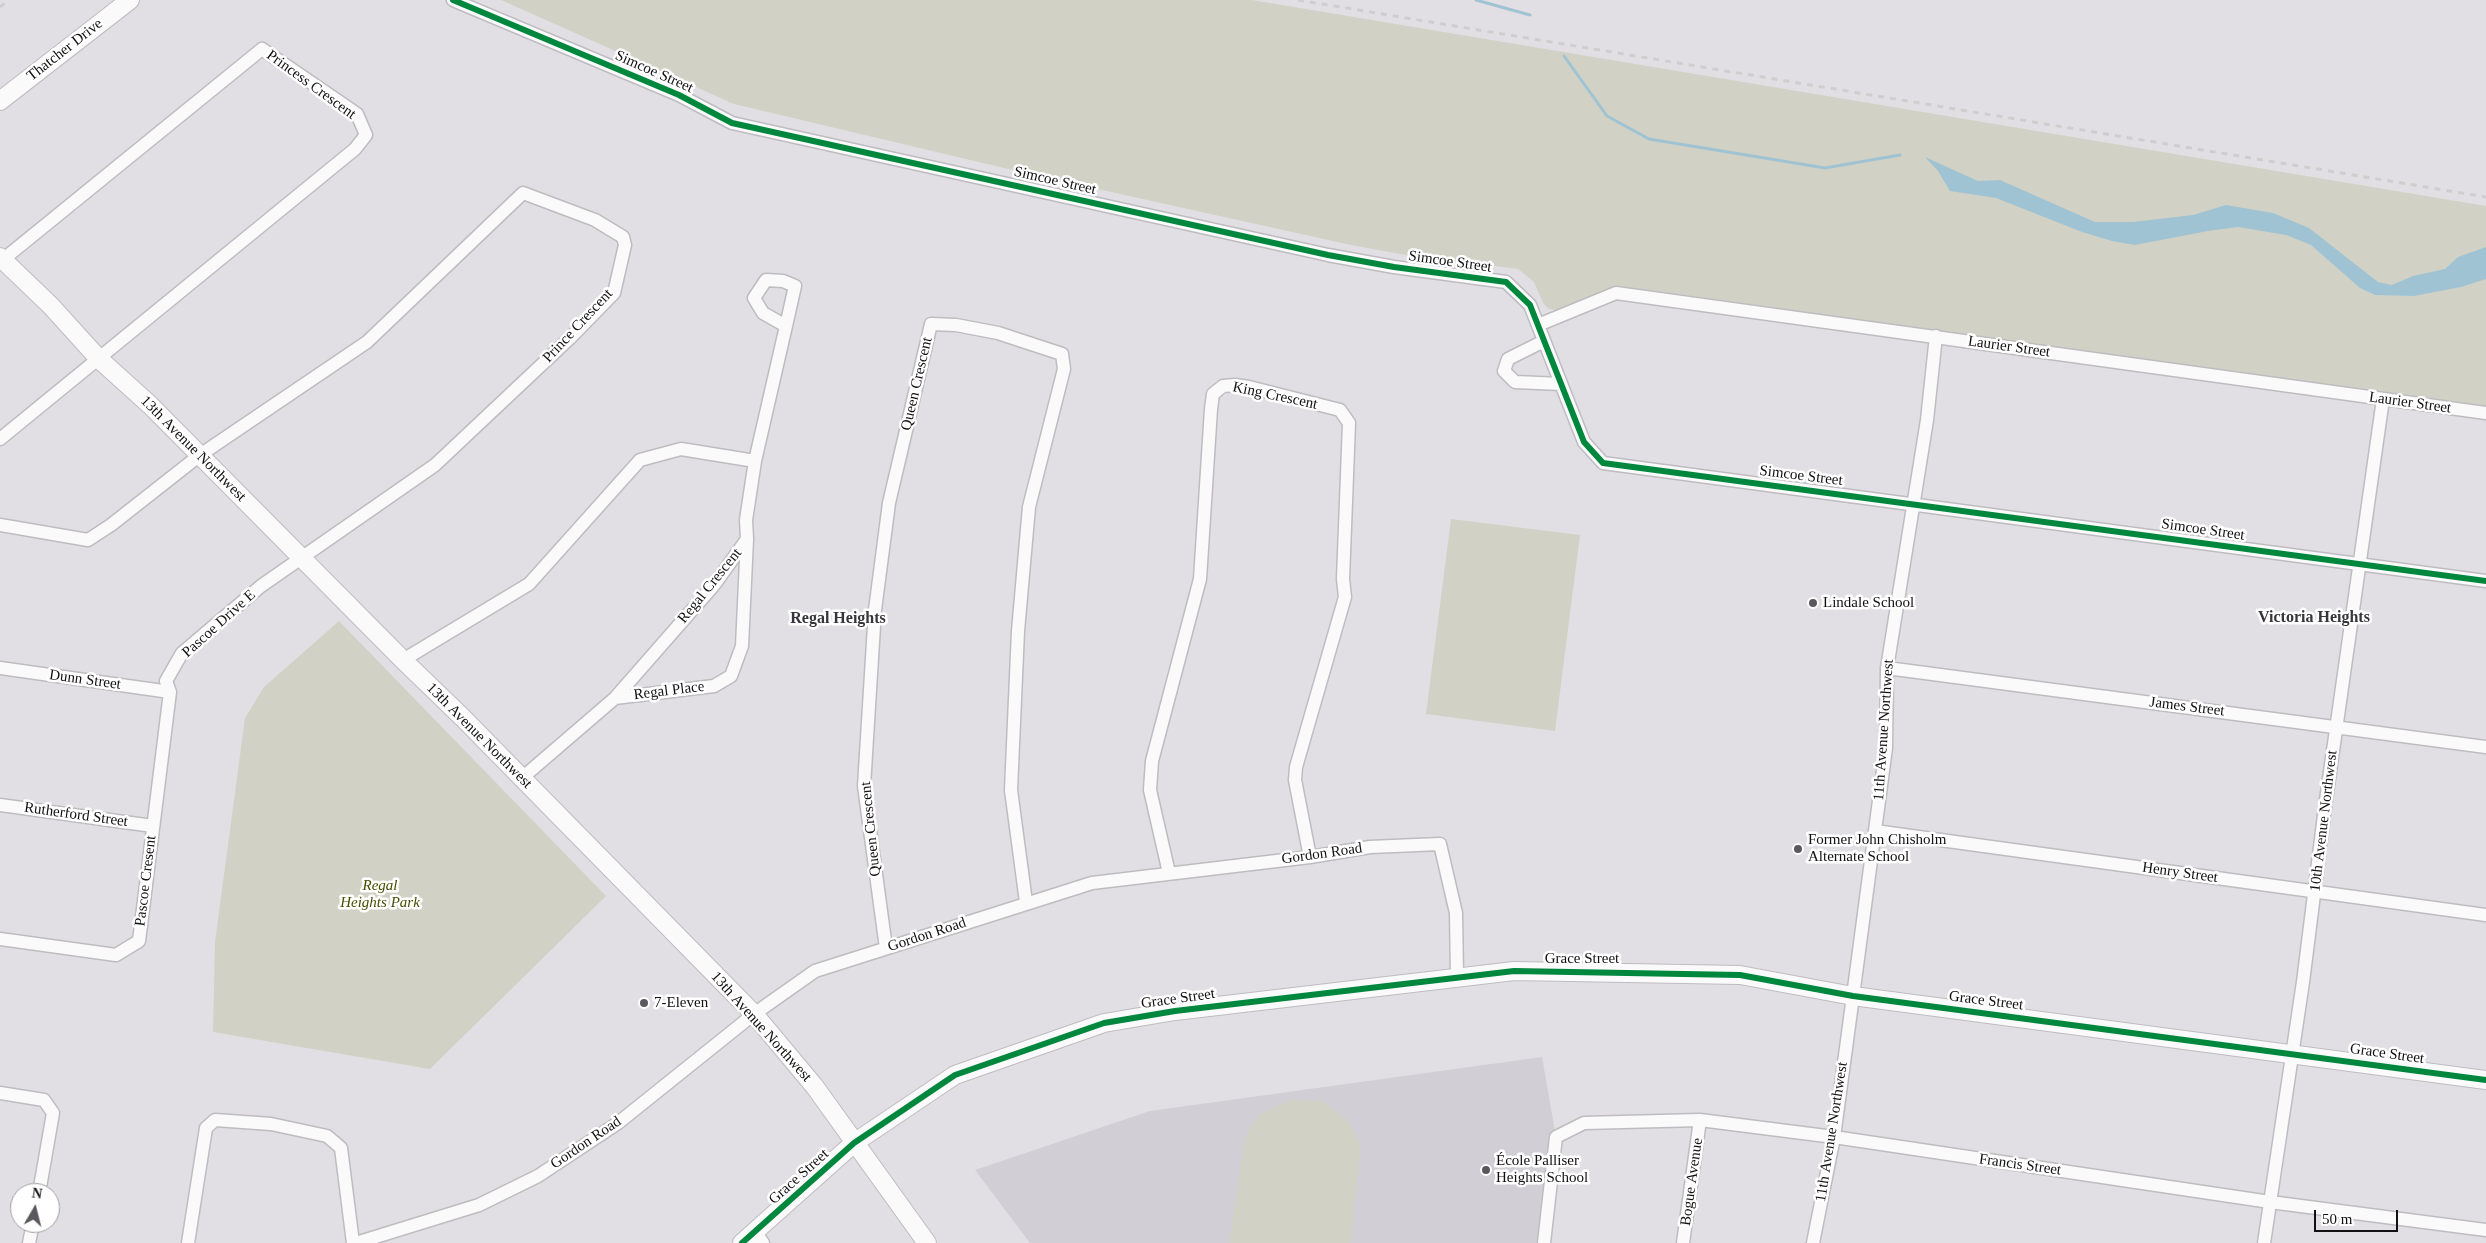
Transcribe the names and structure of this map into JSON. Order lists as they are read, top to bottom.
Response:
{
  "streets": {
    "street": [
      "Thatcher Drive",
      "Simcoe Street",
      "Princess Crescent",
      "Prince Crescent",
      "Laurier Street",
      "Queen Crescent",
      "King Crescent",
      "13th Avenue Northwest",
      "Regal Crescent",
      "Pascoe Drive E",
      "Dunn Street",
      "Regal Place",
      "James Street",
      "11th Avenue Northwest",
      "Rutherford Street",
      "10th Avenue Northwest",
      "Gordon Road",
      "Henry Street",
      "Pascoe Cresent",
      "Grace Street",
      "Francis Street",
      "Bogue Avenue"
    ]
  },
  "crossings": [
    ["Simcoe Street", "Laurier Street"],
    ["Simcoe Street", "11th Avenue Northwest"],
    ["Simcoe Street", "10th Avenue Northwest"],
    ["Princess Crescent", "13th Avenue Northwest"],
    ["Prince Crescent", "13th Avenue Northwest"],
    ["Prince Crescent", "Pascoe Drive E"],
    ["Laurier Street", "11th Avenue Northwest"],
    ["Laurier Street", "10th Avenue Northwest"],
    ["Queen Crescent", "Gordon Road"],
    ["King Crescent", "Gordon Road"],
    ["13th Avenue Northwest", "Regal Crescent"],
    ["13th Avenue Northwest", "Pascoe Drive E"],
    ["13th Avenue Northwest", "Gordon Road"],
    ["13th Avenue Northwest", "Grace Street"],
    ["Regal Crescent", "Regal Place"],
    ["Pascoe Drive E", "Dunn Street"],
    ["Pascoe Drive E", "Rutherford Street"],
    ["Pascoe Drive E", "Pascoe Cresent"],
    ["James Street", "11th Avenue Northwest"],
    ["James Street", "10th Avenue Northwest"],
    ["11th Avenue Northwest", "Henry Street"],
    ["11th Avenue Northwest", "Grace Street"],
    ["11th Avenue Northwest", "Francis Street"],
    ["Rutherford Street", "Pascoe Cresent"],
    ["10th Avenue Northwest", "Henry Street"],
    ["10th Avenue Northwest", "Grace Street"],
    ["10th Avenue Northwest", "Francis Street"],
    ["Gordon Road", "Grace Street"],
    ["Francis Street", "Bogue Avenue"]
  ],
  "districts": ["Victoria Heights", "Regal Heights"],
  "parks": ["Regal Heights Park"],
  "places": [
    "Lindale School",
    "Former John Chisholm Alternate School",
    "7-Eleven",
    "École Palliser Heights School"
  ],
  "scale_bar": "50 m",
  "north": "top"
}
